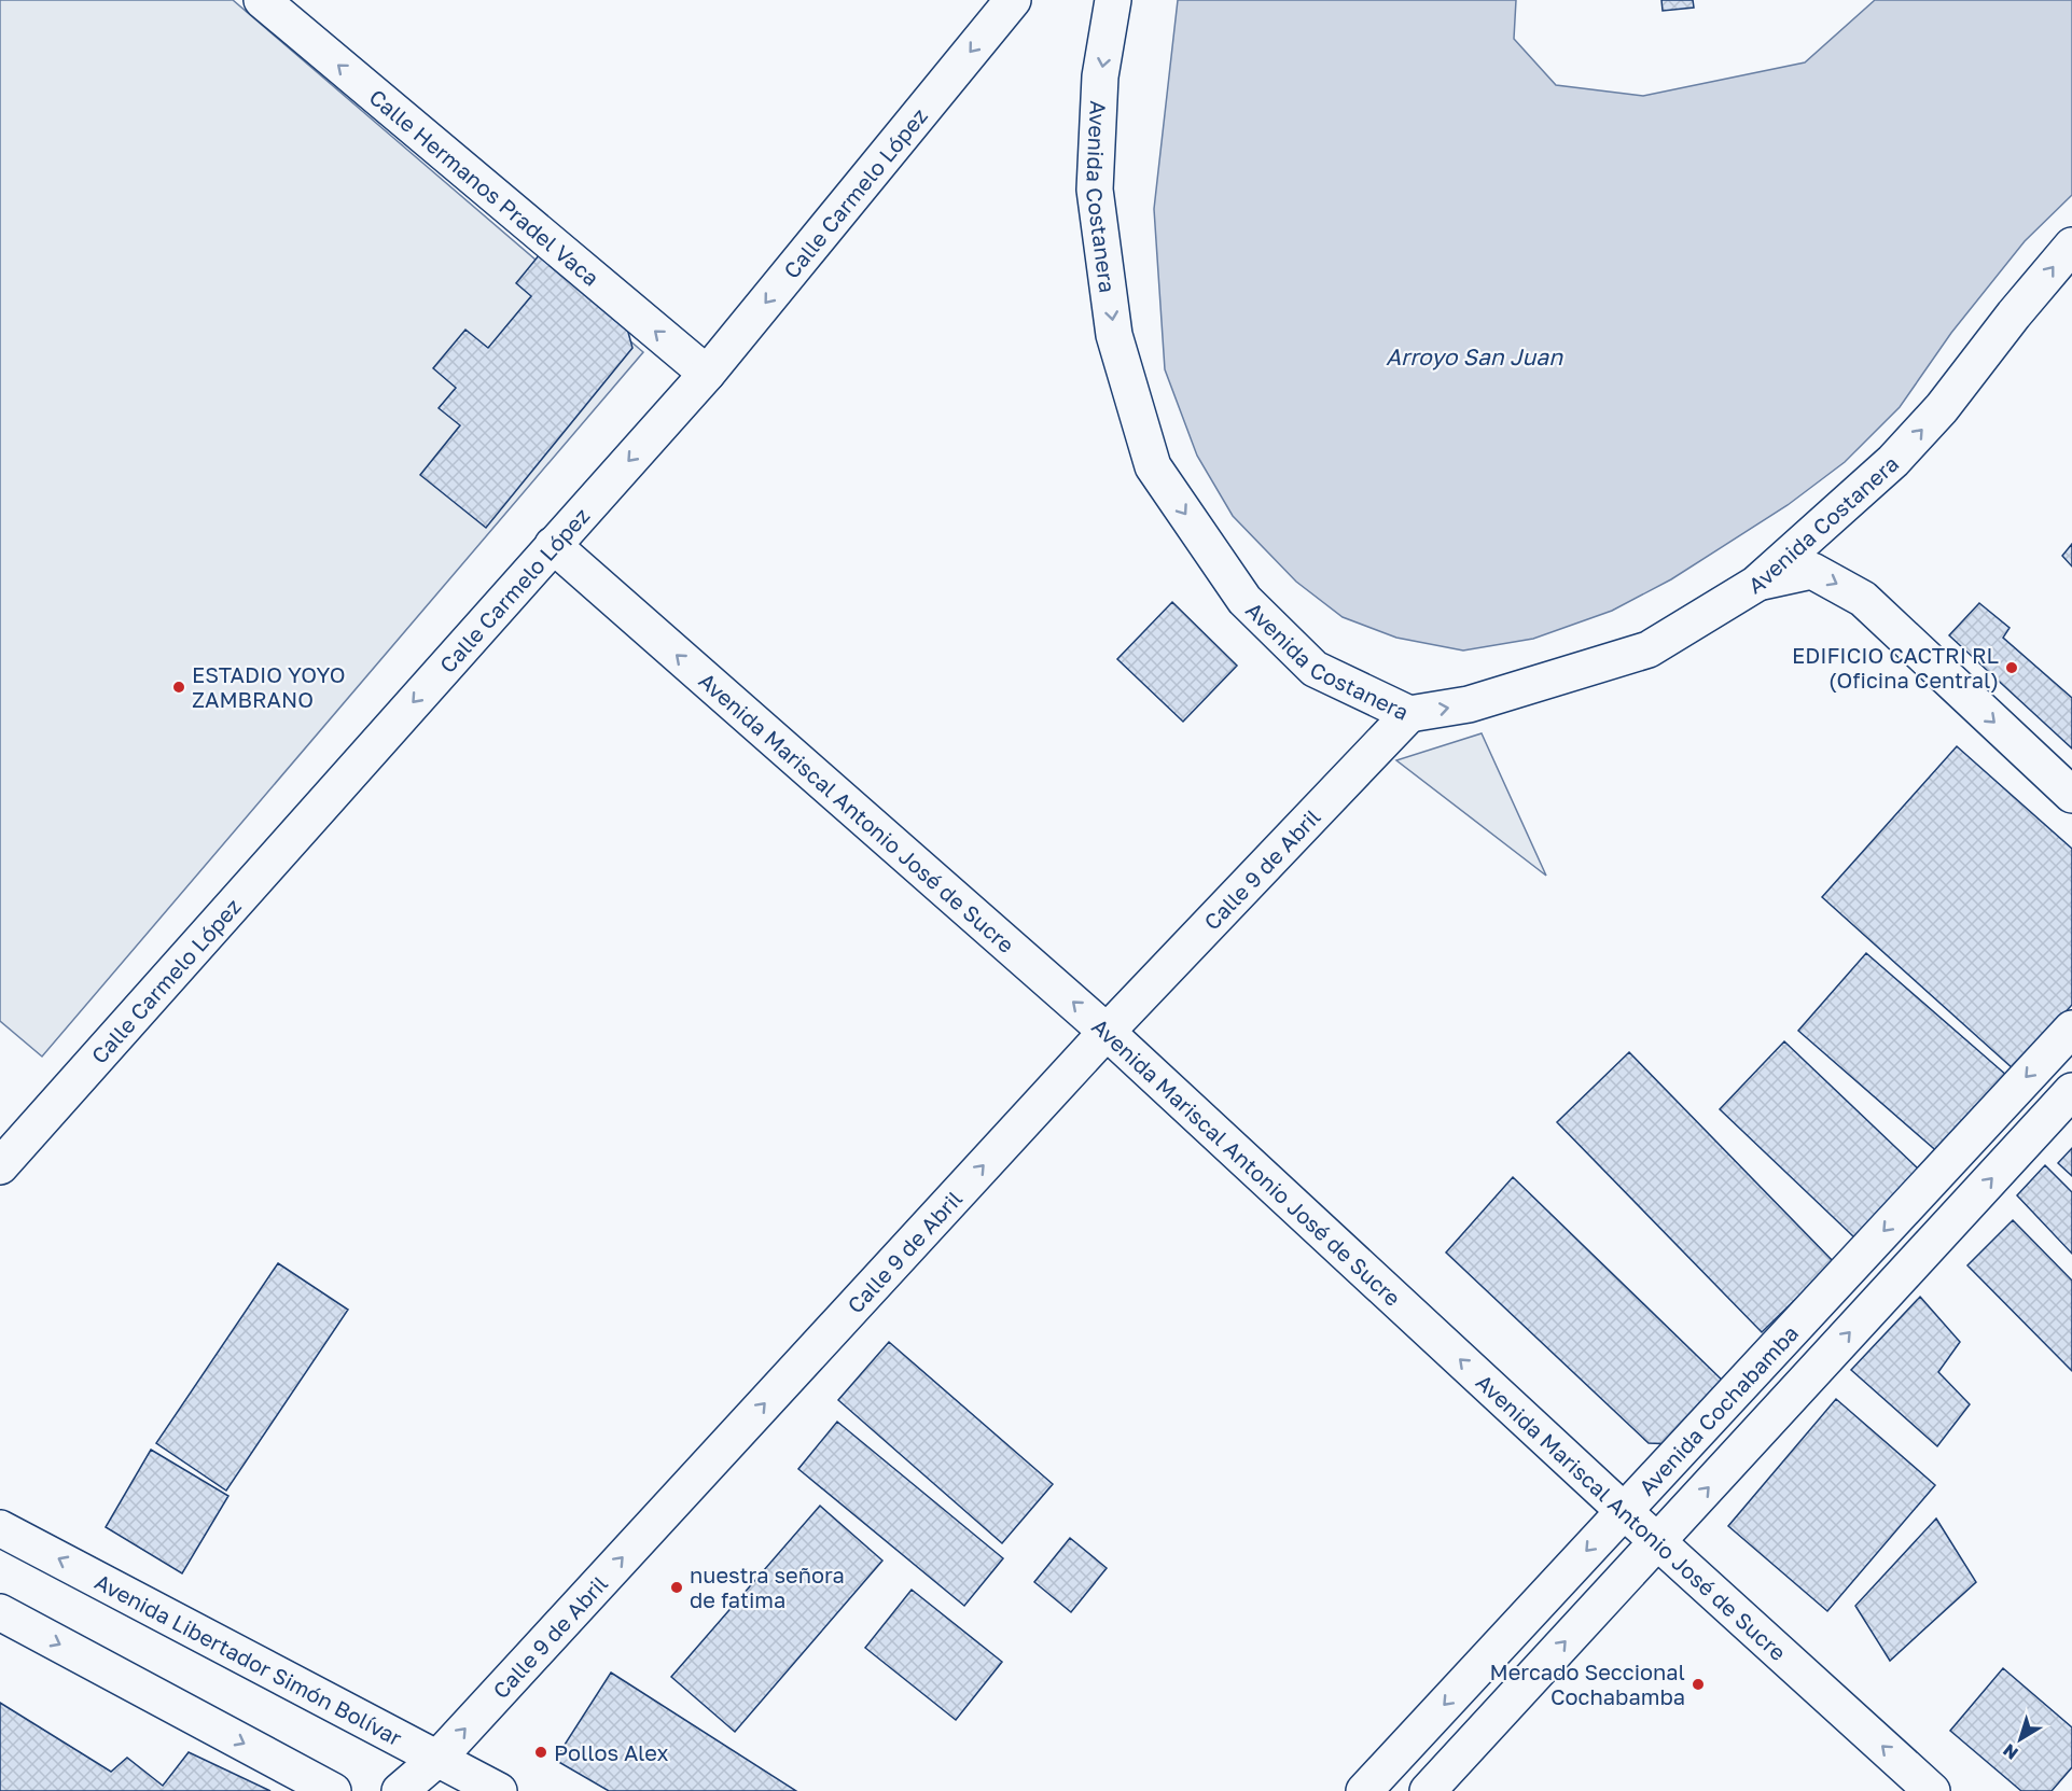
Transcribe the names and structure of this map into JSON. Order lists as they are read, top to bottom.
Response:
{
  "streets": {
    "street": [
      "Calle Hermanos Pradel Vaca",
      "Calle Carmelo López",
      "Avenida Costanera",
      "Avenida Mariscal Antonio José de Sucre",
      "Calle 9 de Abril",
      "Avenida Cochabamba",
      "Avenida Libertador Simón Bolívar"
    ]
  },
  "crossings": [
    ["Calle Hermanos Pradel Vaca", "Calle Carmelo López"],
    ["Calle Carmelo López", "Avenida Mariscal Antonio José de Sucre"],
    ["Avenida Costanera", "Calle 9 de Abril"],
    ["Avenida Mariscal Antonio José de Sucre", "Calle 9 de Abril"],
    ["Avenida Mariscal Antonio José de Sucre", "Avenida Cochabamba"],
    ["Calle 9 de Abril", "Avenida Libertador Simón Bolívar"]
  ],
  "one_way": [
    "Calle Hermanos Pradel Vaca",
    "Calle Carmelo López",
    "Avenida Mariscal Antonio José de Sucre",
    "Calle 9 de Abril"
  ],
  "water": ["Arroyo San Juan"],
  "places": [
    "EDIFICIO CACTRI RL (Oficina Central)",
    "ESTADIO YOYO ZAMBRANO",
    "nuestra señora de fatima",
    "Mercado Seccional Cochabamba",
    "Pollos Alex"
  ],
  "north": "bottom left"
}
